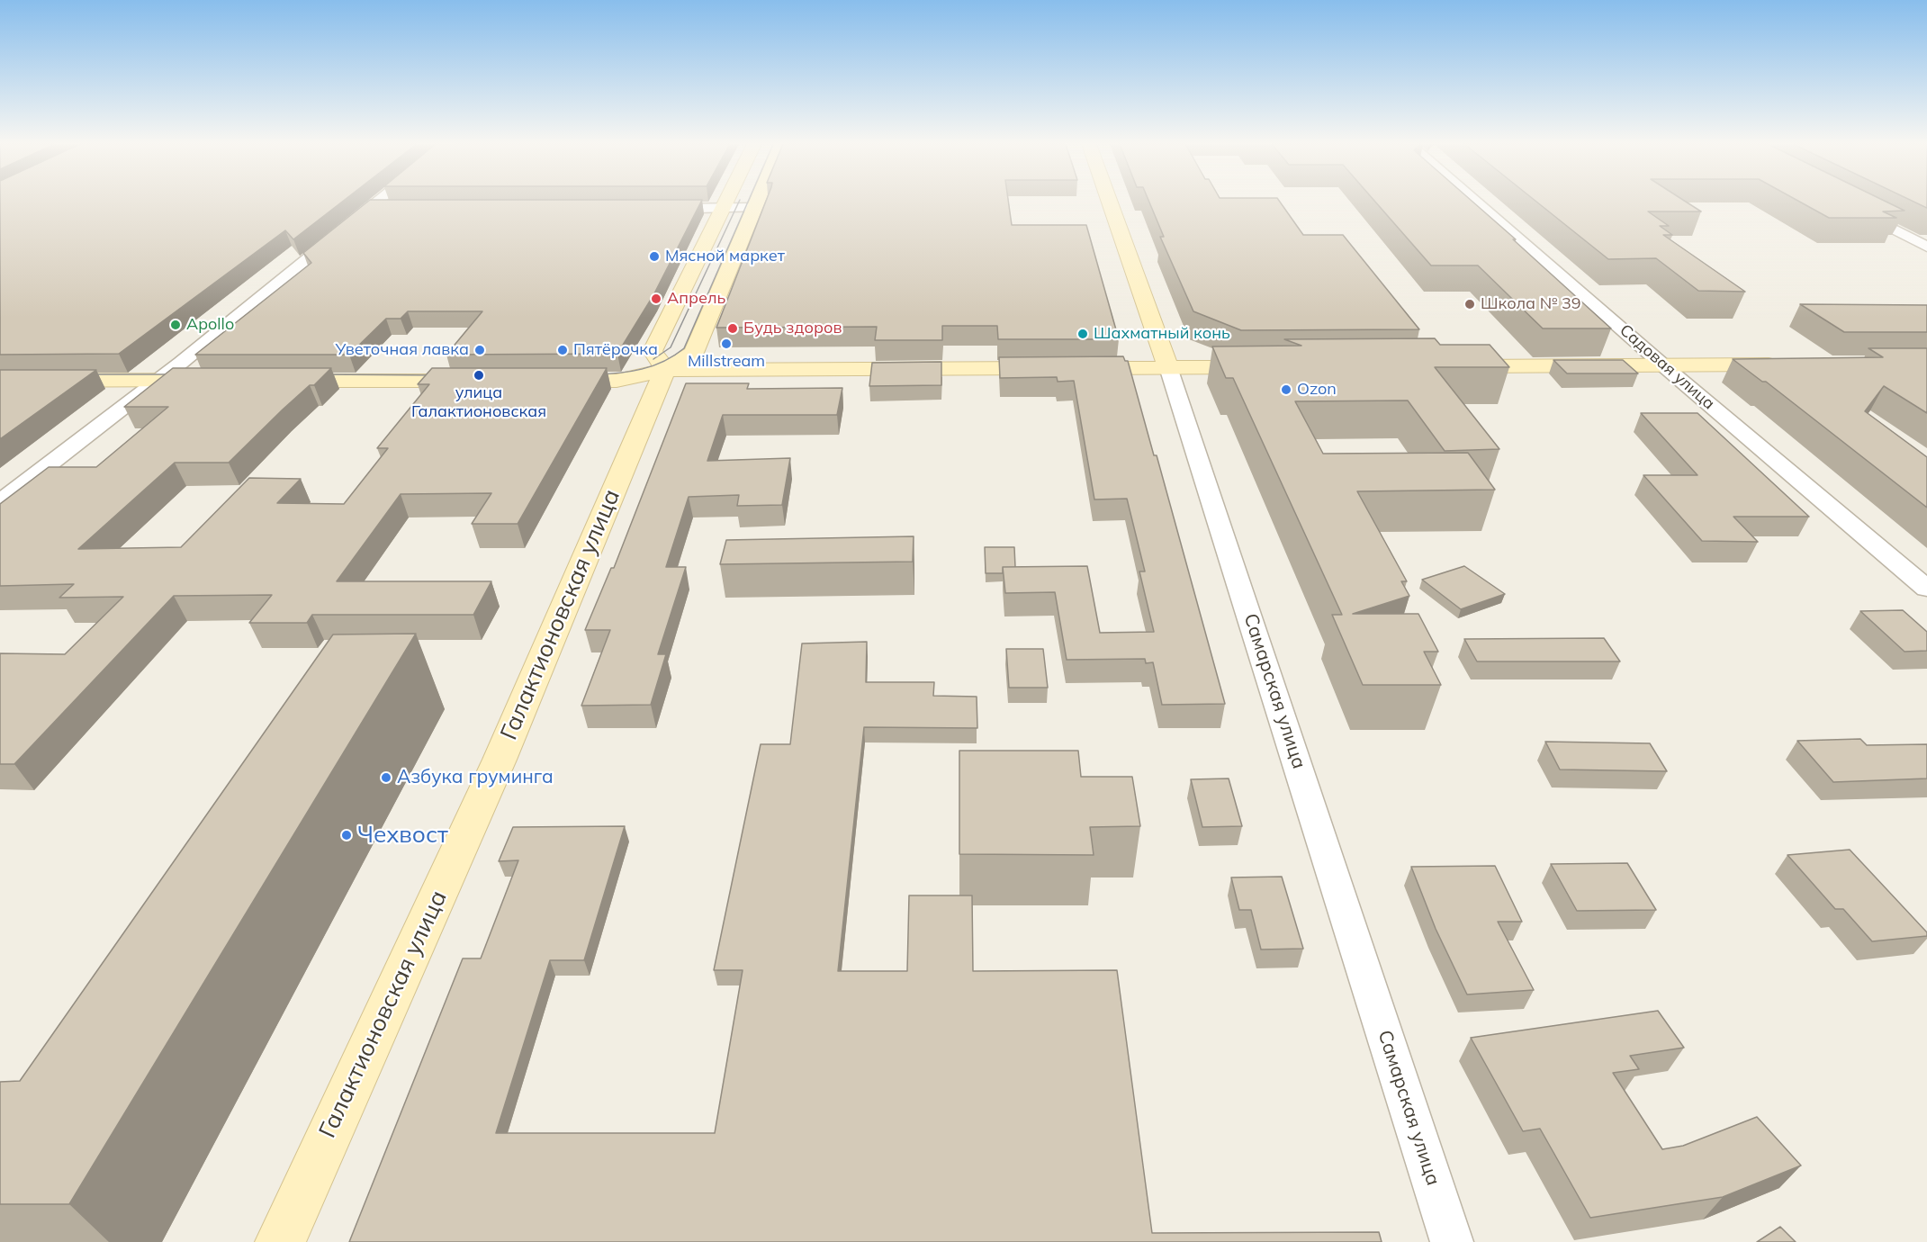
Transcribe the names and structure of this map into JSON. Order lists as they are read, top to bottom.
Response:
{
  "streets": {
    "main road": ["Галактионовская улица", "Самарская улица"],
    "street": ["Садовая улица"]
  },
  "places": [
    "Мясной маркет",
    "Апрель",
    "Школа № 39",
    "Apollo",
    "Будь здоров",
    "Шахматный конь",
    "Millstream",
    "Уветочная лавка",
    "Пятёрочка",
    "улица Галактионовская",
    "Ozon",
    "Азбука груминга",
    "Чехвост"
  ]
}
